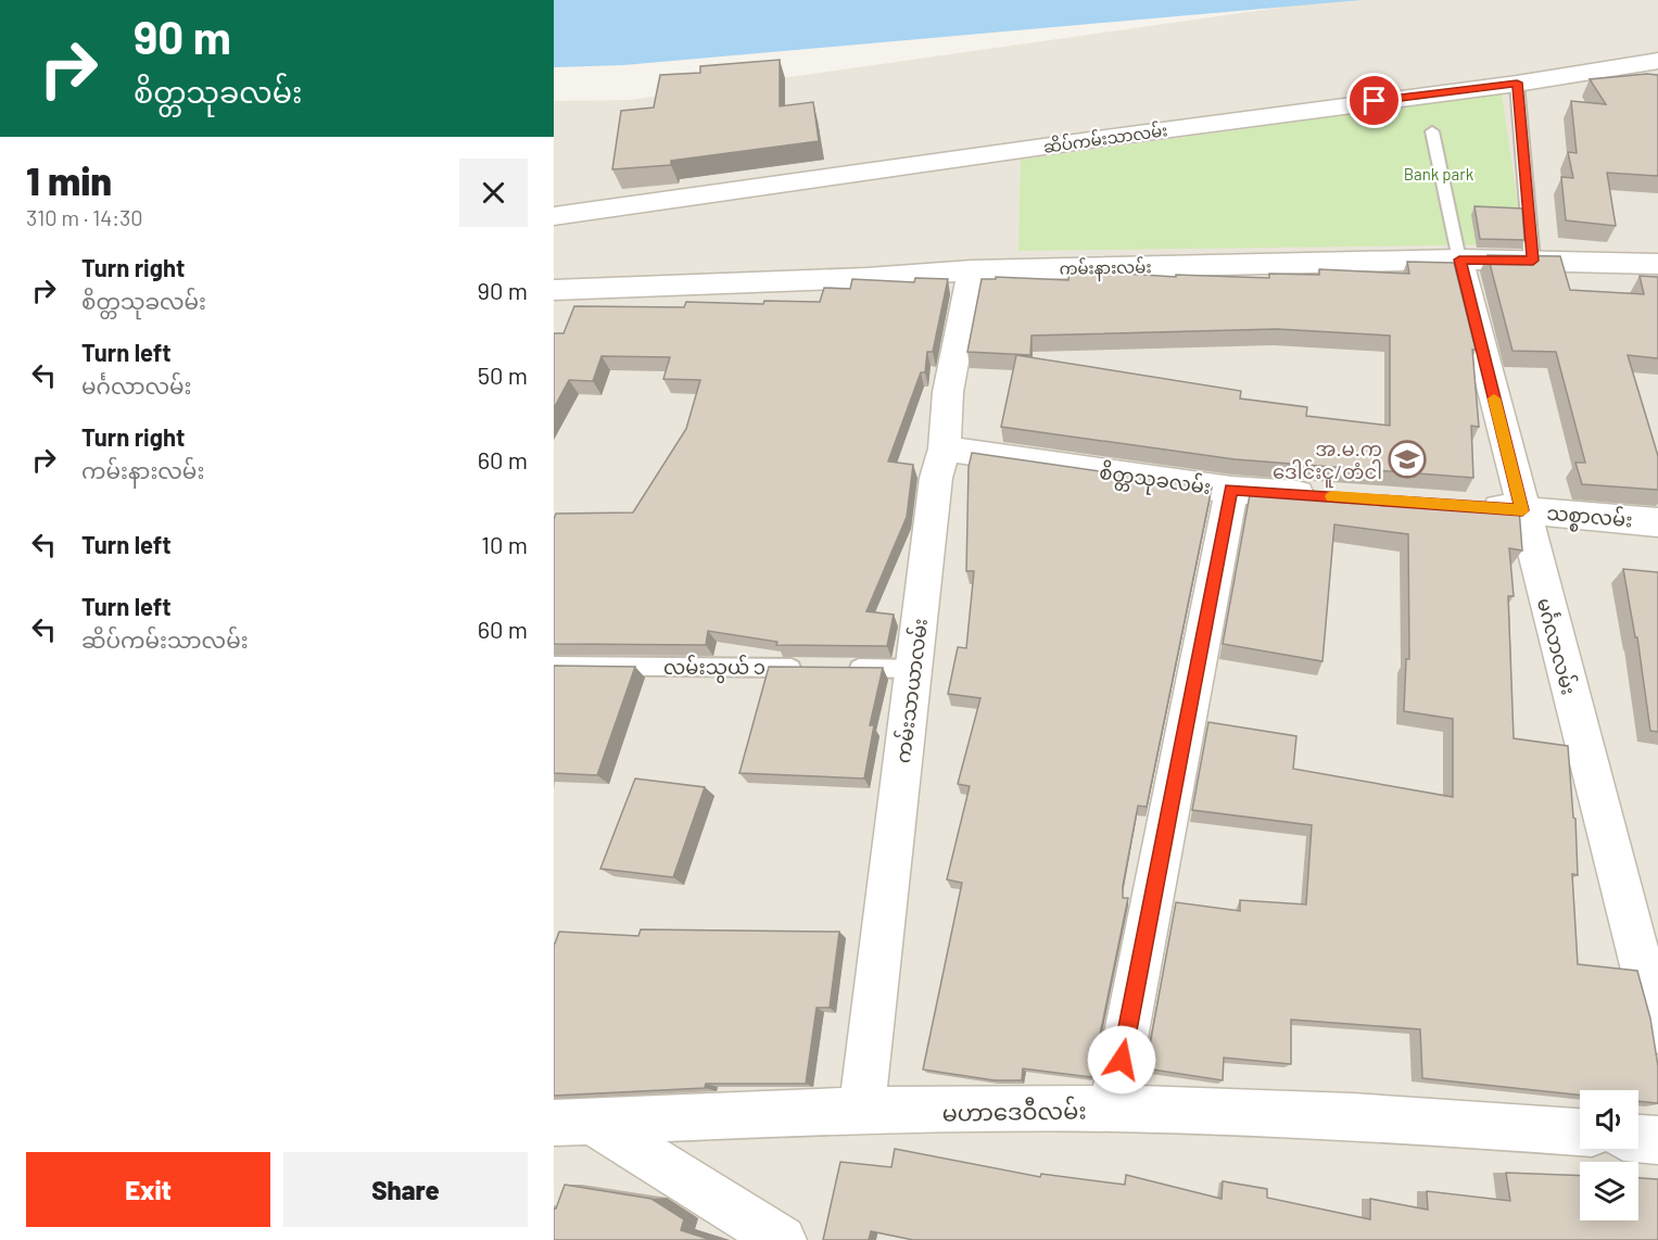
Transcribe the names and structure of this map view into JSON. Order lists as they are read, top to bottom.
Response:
{
  "streets": {
    "street": [
      "ဆိပ်ကမ်းသာလမ်း",
      "ကမ်းနားလမ်း",
      "စိတ္တသုခလမ်း",
      "သစ္စာလမ်း",
      "မင်္ဂလာလမ်း",
      "ကမ်းသာယာလမ်း",
      "မဟာဒေဝီလမ်း"
    ],
    "lane": ["လမ်းသွယ် ၁"]
  },
  "crossings": [
    ["ကမ်းနားလမ်း", "မင်္ဂလာလမ်း"],
    ["ကမ်းနားလမ်း", "ကမ်းသာယာလမ်း"],
    ["စိတ္တသုခလမ်း", "ကမ်းသာယာလမ်း"],
    ["သစ္စာလမ်း", "မင်္ဂလာလမ်း"],
    ["ကမ်းသာယာလမ်း", "မဟာဒေဝီလမ်း"]
  ],
  "parks": ["Bank park"],
  "places": {
    "school or university": ["အ.မ.က ဒေါင်းငူ/တံငါ"]
  },
  "page": {
    "turn": ["90 m", "စိတ္တသုခလမ်း"],
    "heading": ["1 min", "310 m · 14:30"],
    "list": [
      {
        "name": "Turn right",
        "note": "စိတ္တသုခလမ်း",
        "value": "90 m"
      },
      {
        "name": "Turn left",
        "note": "မင်္ဂလာလမ်း",
        "value": "50 m"
      },
      {
        "name": "Turn right",
        "note": "ကမ်းနားလမ်း",
        "value": "60 m"
      },
      {
        "name": "Turn left",
        "value": "10 m"
      },
      {
        "name": "Turn left",
        "note": "ဆိပ်ကမ်းသာလမ်း",
        "value": "60 m"
      }
    ],
    "buttons": ["Exit", "Share"]
  }
}
